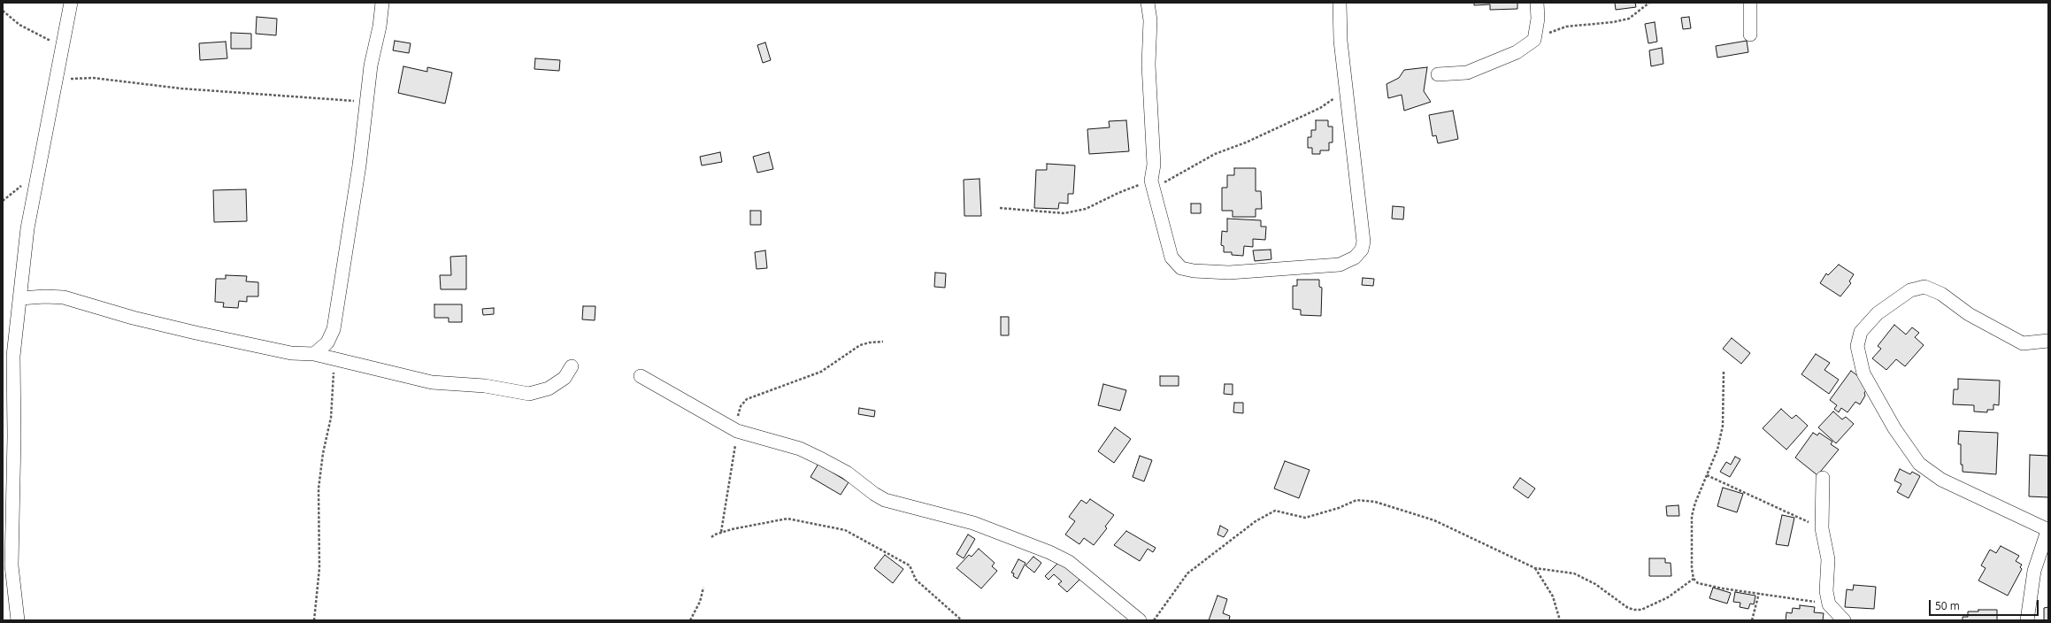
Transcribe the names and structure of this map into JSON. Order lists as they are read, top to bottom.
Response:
{
  "scale_bar": "50 m"
}
